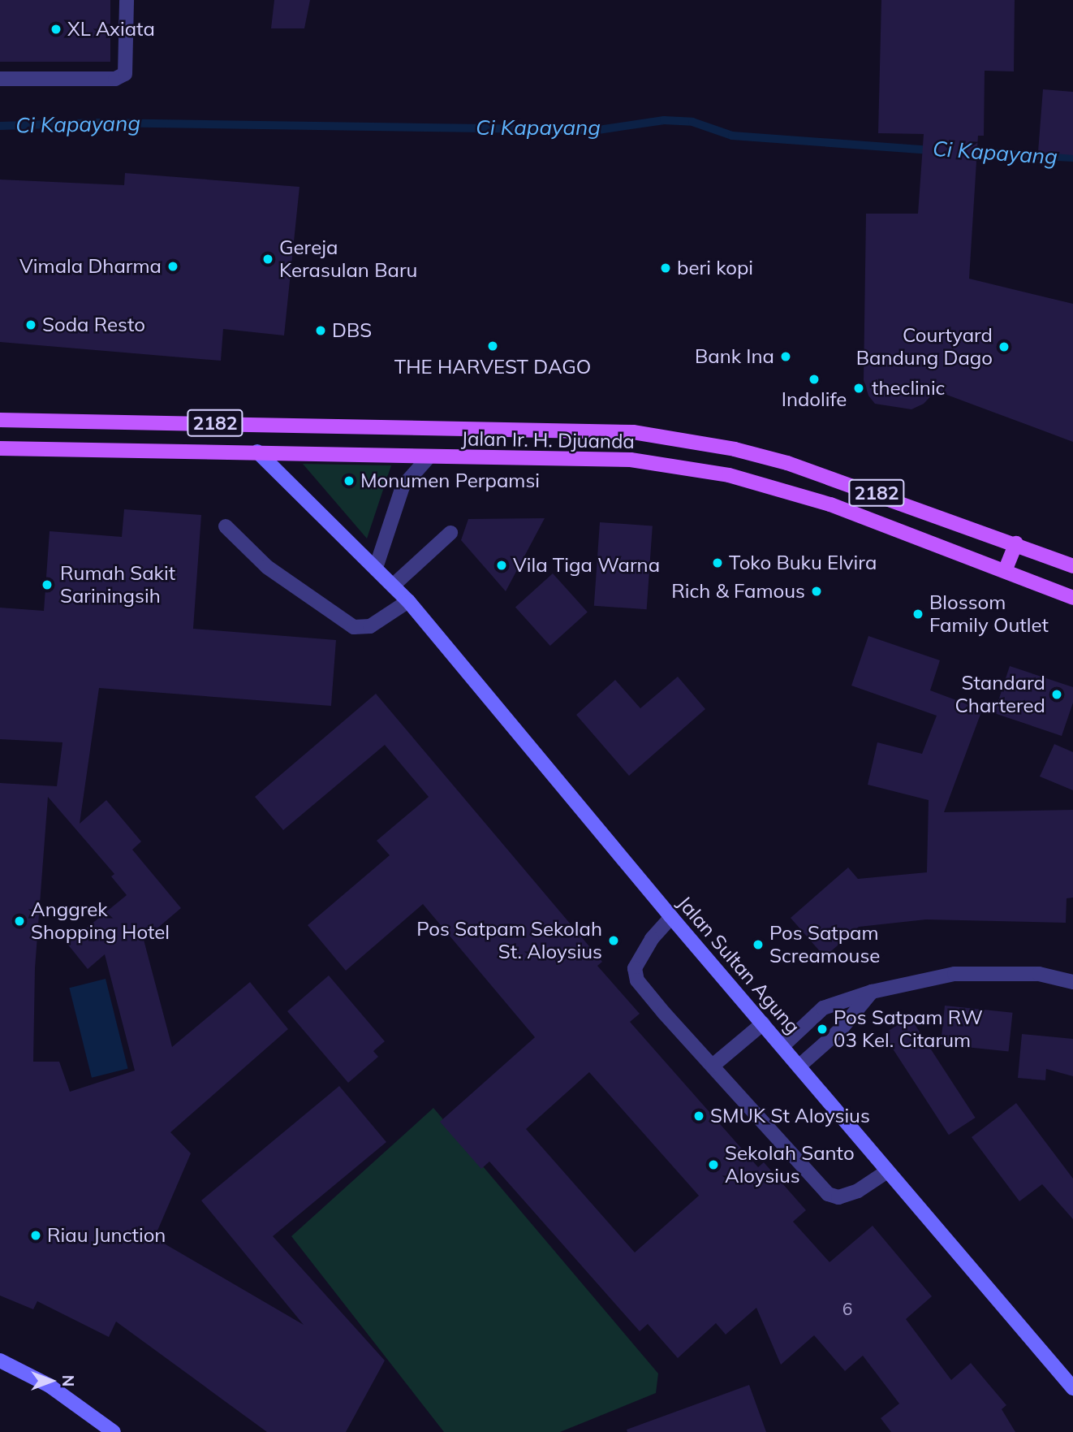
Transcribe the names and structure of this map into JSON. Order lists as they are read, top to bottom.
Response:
{
  "streets": {
    "main road": ["2182", "Jalan Ir. H. Djuanda"],
    "street": ["Jalan Sultan Agung"]
  },
  "crossings": [
    ["Jalan Ir. H. Djuanda", "Jalan Sultan Agung"]
  ],
  "water": ["Ci Kapayang"],
  "places": [
    "XL Axiata",
    "Gereja Kerasulan Baru",
    "Vimala Dharma",
    "beri kopi",
    "Soda Resto",
    "DBS",
    "THE HARVEST DAGO",
    "Courtyard Bandung Dago",
    "Bank Ina",
    "Indolife",
    "theclinic",
    "Monumen Perpamsi",
    "Toko Buku Elvira",
    "Vila Tiga Warna",
    "Rumah Sakit Sariningsih",
    "Rich & Famous",
    "Blossom Family Outlet",
    "Standard Chartered",
    "Anggrek Shopping Hotel",
    "Pos Satpam Sekolah St. Aloysius",
    "Pos Satpam Screamouse",
    "Pos Satpam RW 03 Kel. Citarum",
    "SMUK St Aloysius",
    "Sekolah Santo Aloysius",
    "Riau Junction"
  ],
  "house_numbers": ["6"],
  "north": "right"
}
